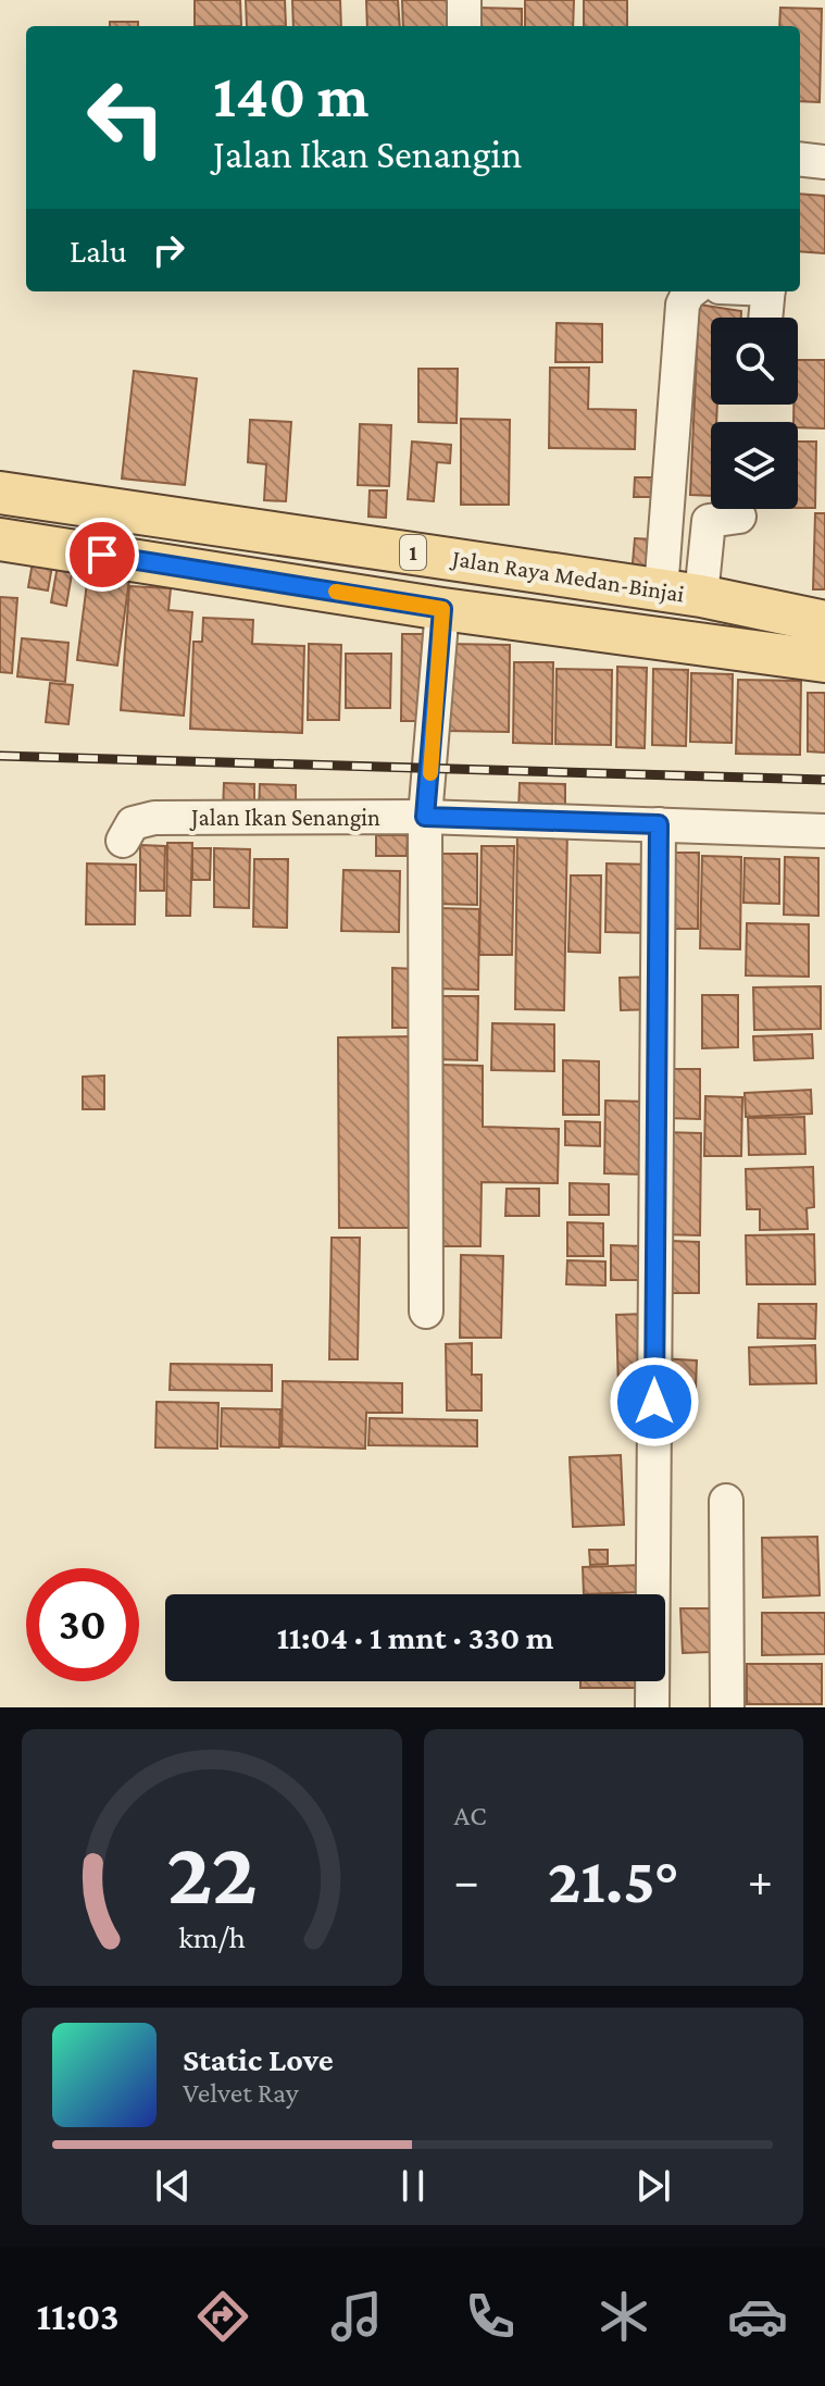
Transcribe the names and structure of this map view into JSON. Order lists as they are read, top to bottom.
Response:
{
  "streets": {
    "main road": ["1", "Jalan Raya Medan-Binjai"],
    "street": ["Jalan Ikan Senangin"]
  },
  "page": {
    "turn": ["140 m", "Jalan Ikan Senangin"],
    "then": "Lalu",
    "limit": "30",
    "trip": "11:04 · 1 mnt · 330 m",
    "tile": "AC",
    "heat": ["−", "21.5°", "+"],
    "song": ["Static Love", "Velvet Ray"],
    "tabs": "11:03",
    "gauge": ["22", "km/h"]
  }
}
